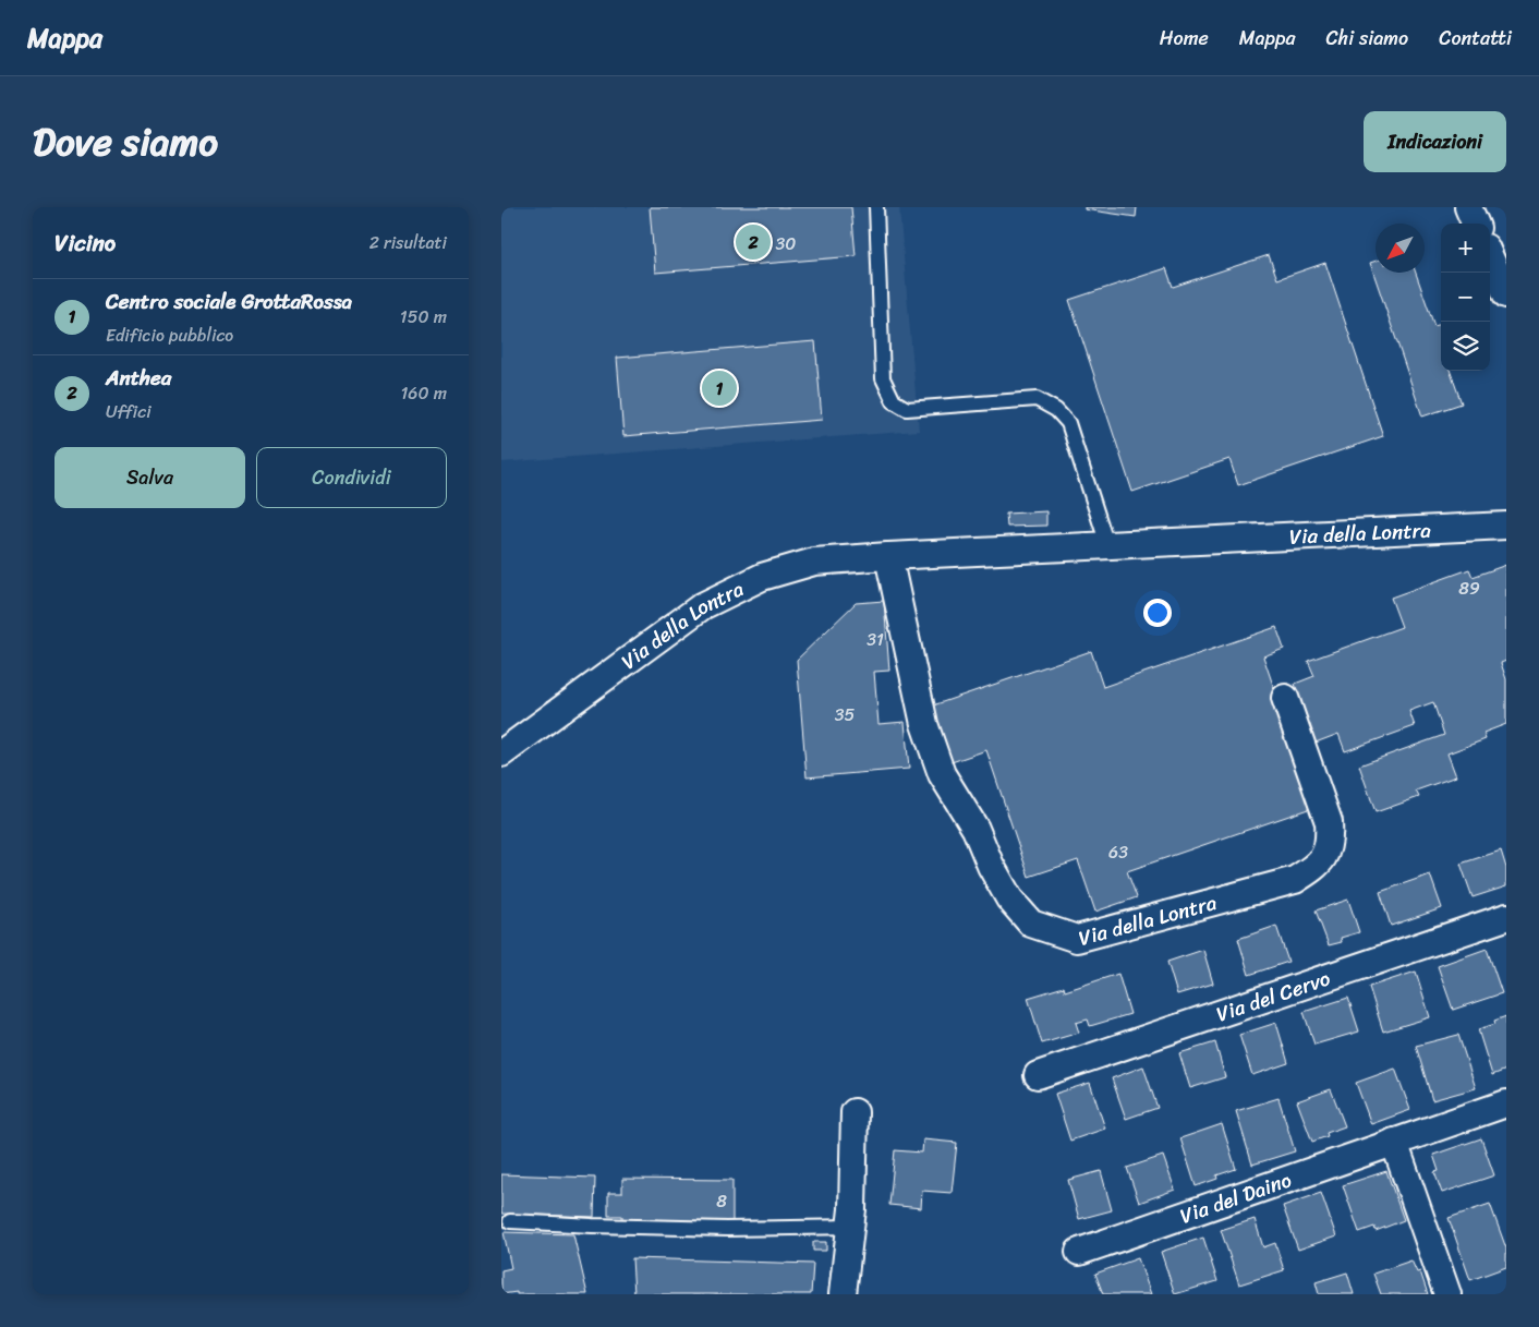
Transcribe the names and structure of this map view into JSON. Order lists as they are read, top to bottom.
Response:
{
  "streets": {
    "street": ["Via della Lontra", "Via del Cervo", "Via del Daino"]
  },
  "house_numbers": [
    "30",
    "89",
    "31",
    "35",
    "63",
    "8"
  ],
  "north": "bottom left",
  "page": {
    "header": "Mappa",
    "nav": [
      "Home",
      "Mappa",
      "Chi siamo",
      "Contatti"
    ],
    "title": "Dove siamo",
    "buttons": [
      "Indicazioni",
      ["Salva", "Condividi"]
    ],
    "heading": ["Vicino", "2 risultati"],
    "pins": ["2", "1"],
    "map_buttons": ["+", "−"],
    "list": [
      {
        "mark": "1",
        "name": "Centro sociale GrottaRossa",
        "note": "Edificio pubblico",
        "value": "150 m"
      },
      {
        "mark": "2",
        "name": "Anthea",
        "note": "Uffici",
        "value": "160 m"
      }
    ]
  }
}
